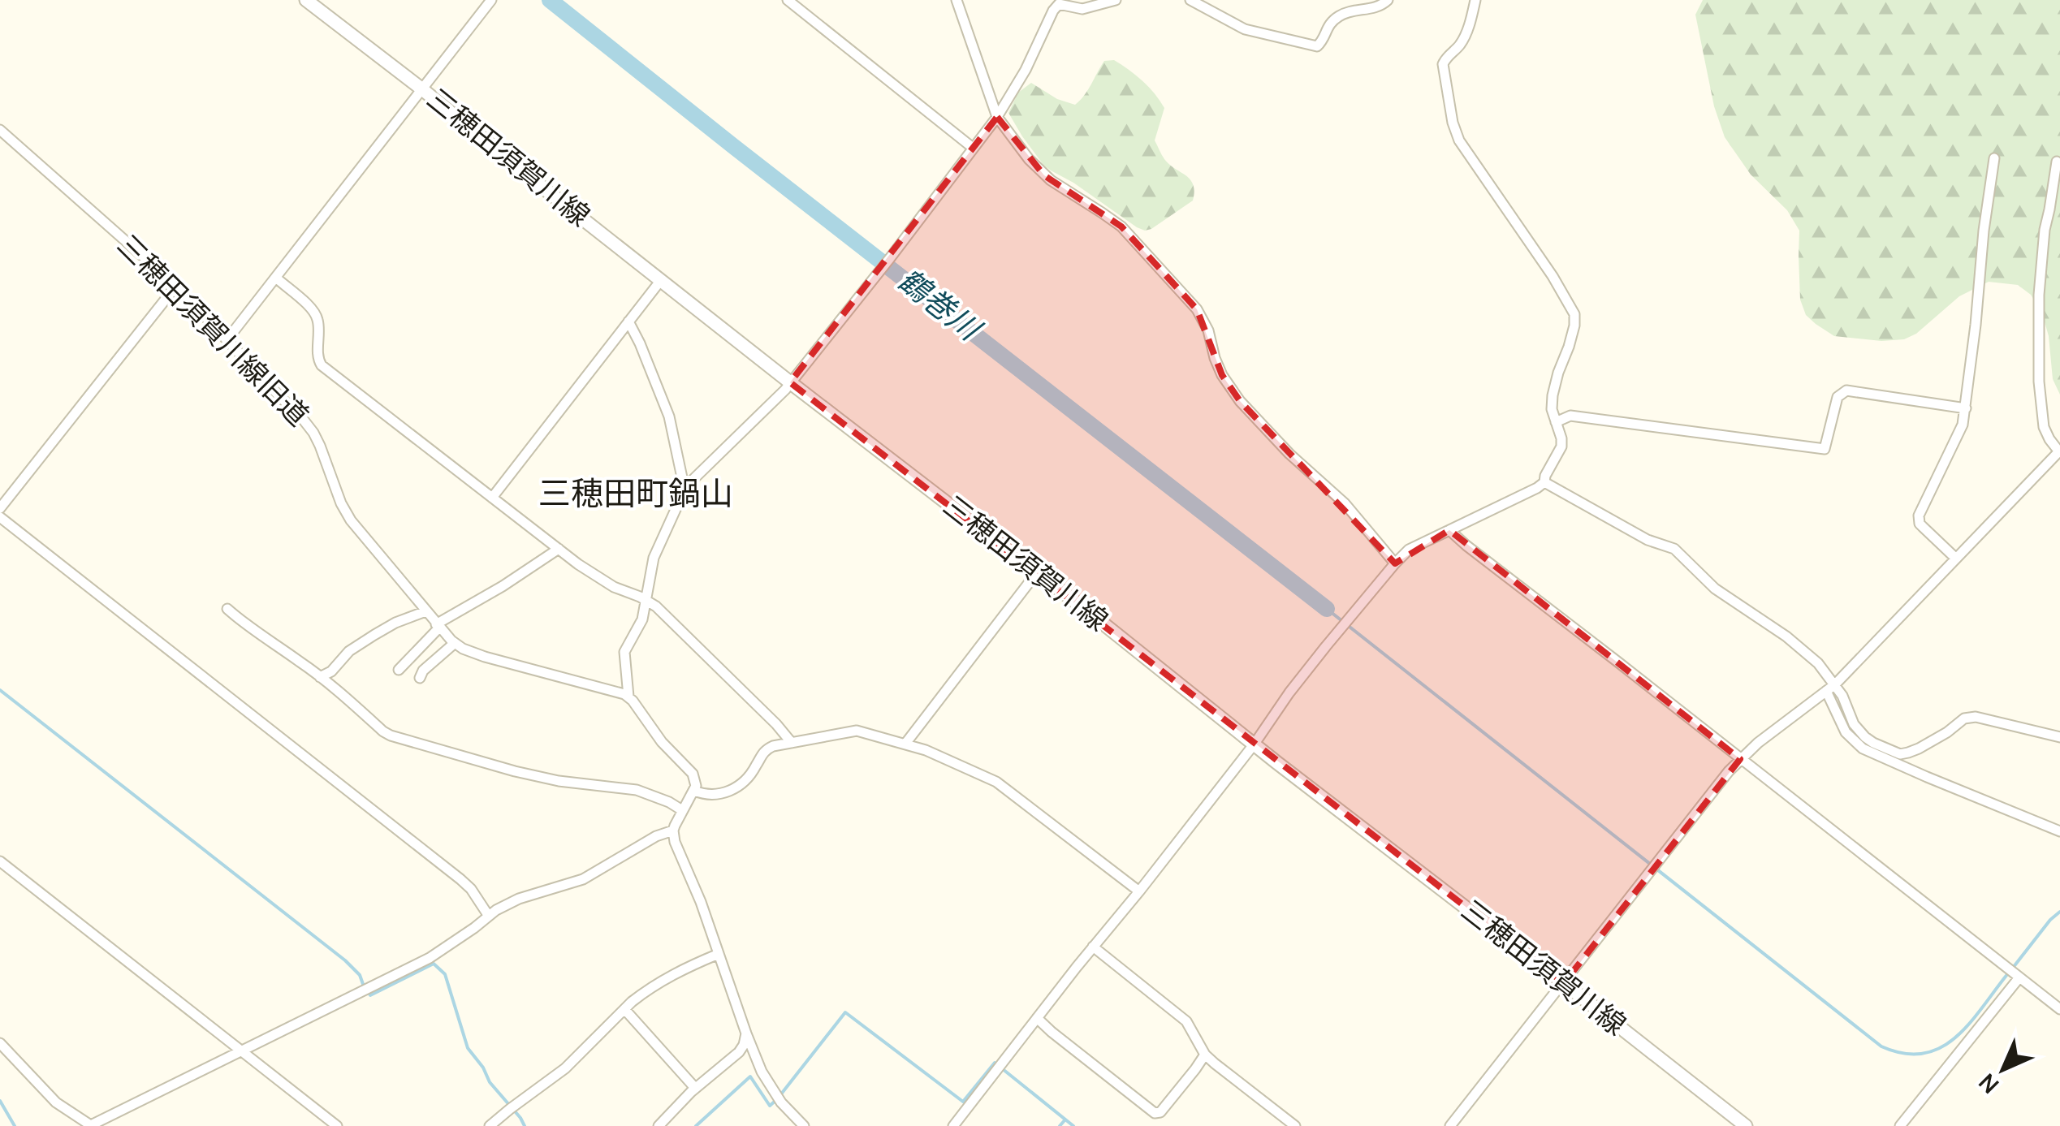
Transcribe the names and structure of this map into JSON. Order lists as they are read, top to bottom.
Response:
{
  "streets": {
    "main road": ["三穂田須賀川線"],
    "street": ["三穂田須賀川線旧道"]
  },
  "districts": ["三穂田町鍋山"],
  "water": ["鶴巻川"],
  "north": "bottom left"
}
